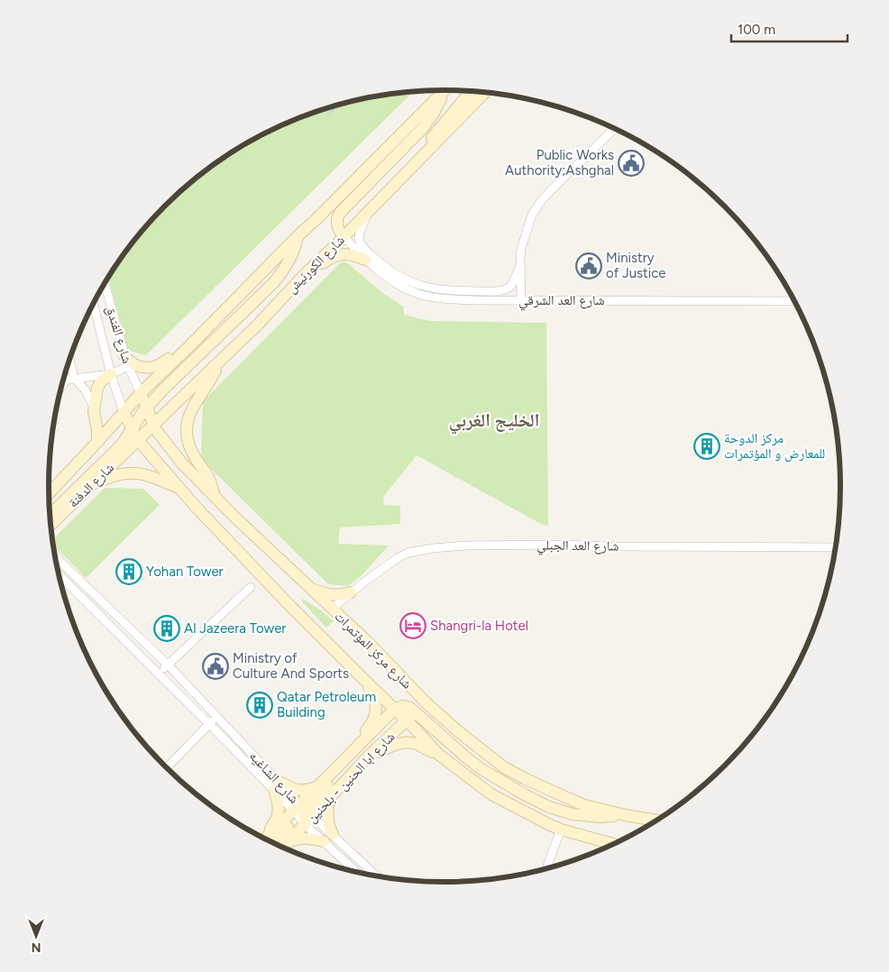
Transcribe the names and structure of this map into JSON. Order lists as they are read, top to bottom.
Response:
{
  "streets": {
    "street": [
      "شارع الكورنيش",
      "شارع العد الشرقي",
      "شارع الفندق",
      "شارع الدفنة",
      "شارع العد الجبلي",
      "شارع مركز المؤتمرات",
      "شارع الشاغيه",
      "شارع ابا الحنين - بلحنين"
    ]
  },
  "crossings": [
    ["شارع الكورنيش", "شارع العد الشرقي"],
    ["شارع الكورنيش", "شارع الدفنة"],
    ["شارع الكورنيش", "شارع مركز المؤتمرات"],
    ["شارع الفندق", "شارع الدفنة"],
    ["شارع الفندق", "شارع مركز المؤتمرات"],
    ["شارع الدفنة", "شارع مركز المؤتمرات"],
    ["شارع العد الجبلي", "شارع مركز المؤتمرات"],
    ["شارع مركز المؤتمرات", "شارع ابا الحنين - بلحنين"],
    ["شارع الشاغيه", "شارع ابا الحنين - بلحنين"]
  ],
  "districts": ["الخليج الغربي"],
  "places": {
    "public building": ["Public Works Authority;Ashghal", "Ministry of Justice", "Ministry of Culture And Sports"],
    "building": [
      "مركز الدوحة للمعارض و المؤتمرات",
      "Yohan Tower",
      "Al Jazeera Tower",
      "Qatar Petroleum Building"
    ],
    "hotel": ["Shangri-la Hotel"]
  },
  "scale_bar": "100 m",
  "north": "bottom"
}
